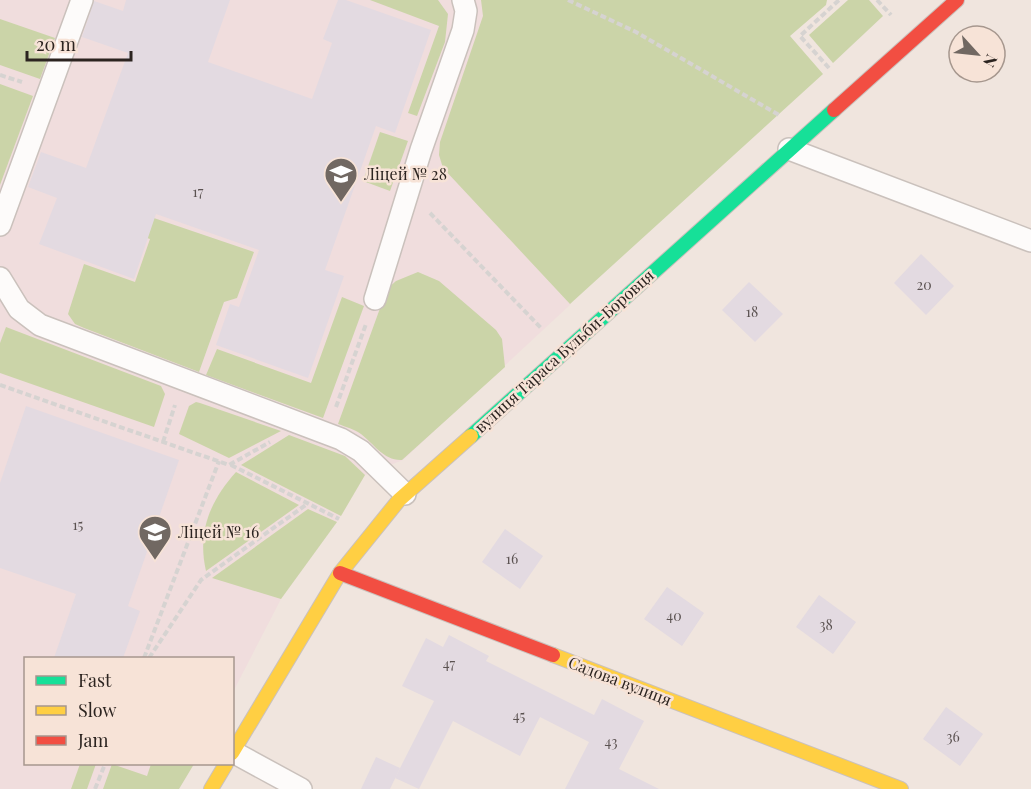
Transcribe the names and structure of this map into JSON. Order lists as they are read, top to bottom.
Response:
{
  "streets": {
    "street": ["вулиця Тараса Бульби-Боровця", "Садова вулиця"]
  },
  "crossings": [
    ["вулиця Тараса Бульби-Боровця", "Садова вулиця"]
  ],
  "places": {
    "school or university": ["Ліцей № 28", "Ліцей № 16"]
  },
  "house_numbers": [
    "17",
    "20",
    "18",
    "15",
    "16",
    "40",
    "38",
    "47",
    "45",
    "36",
    "43"
  ],
  "legend": ["Fast", "Slow", "Jam"],
  "scale_bar": "20 m",
  "north": "bottom right"
}
